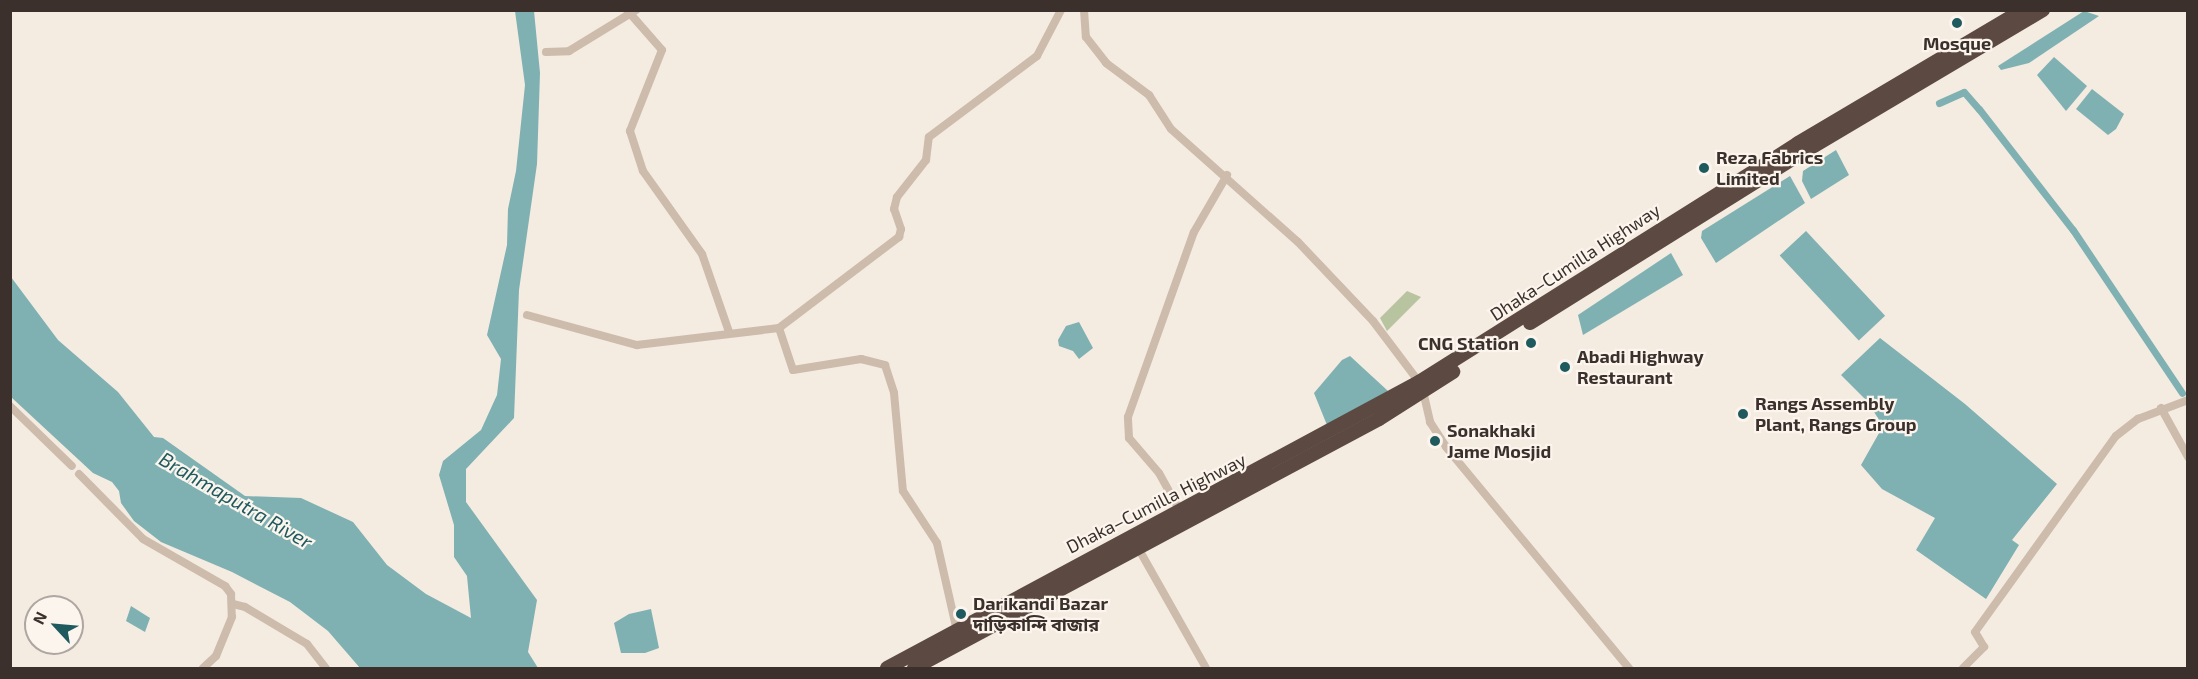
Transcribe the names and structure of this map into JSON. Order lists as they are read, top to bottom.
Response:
{
  "streets": {
    "highway": ["Dhaka–Cumilla Highway"]
  },
  "water": ["Brahmaputra River"],
  "places": [
    "Mosque",
    "Reza Fabrics Limited",
    "CNG Station",
    "Abadi Highway Restaurant",
    "Rangs Assembly Plant, Rangs Group",
    "Sonakhaki Jame Mosjid",
    "Darikandi Bazar দাড়িকান্দি বাজার"
  ],
  "north": "top left"
}
